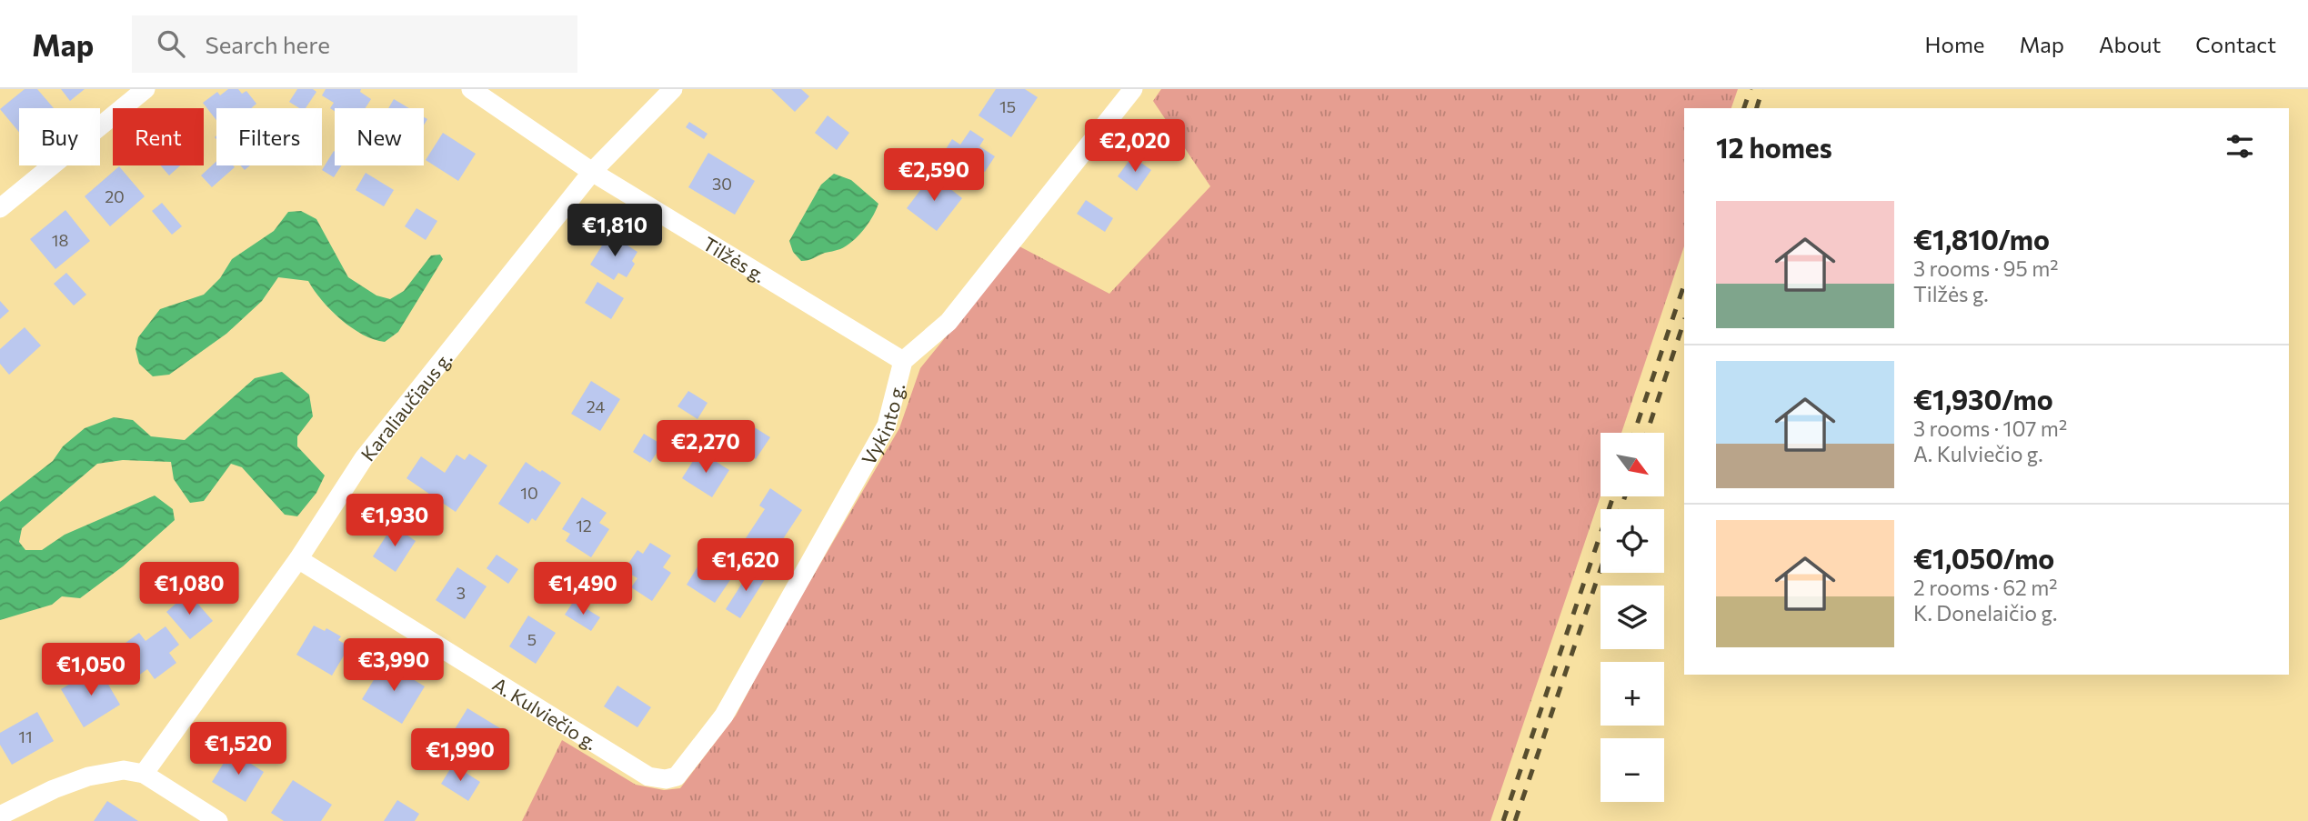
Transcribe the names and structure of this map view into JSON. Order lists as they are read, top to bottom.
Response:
{
  "streets": {
    "street": [
      "Tilžės g.",
      "Karaliaučiaus g.",
      "Vykinto g.",
      "A. Kulviečio g."
    ]
  },
  "crossings": [
    ["Tilžės g.", "Karaliaučiaus g."],
    ["Tilžės g.", "Vykinto g."],
    ["Karaliaučiaus g.", "A. Kulviečio g."],
    ["Vykinto g.", "A. Kulviečio g."]
  ],
  "house_numbers": [
    "15",
    "30",
    "20",
    "18",
    "24",
    "10",
    "12",
    "3",
    "5",
    "11"
  ],
  "north": "bottom right",
  "page": {
    "header": "Map",
    "search": "Search here",
    "nav": [
      "Home",
      "Map",
      "About",
      "Contact"
    ],
    "chip": [
      "Buy",
      "Rent",
      "Filters",
      "New"
    ],
    "heading": "12 homes",
    "price": [
      "€2,020",
      "€2,590",
      "€1,810",
      "€2,270",
      "€1,930",
      "€1,620",
      "€1,080",
      "€1,490",
      "€3,990",
      "€1,050",
      "€1,520",
      "€1,990"
    ],
    "list": [
      {
        "name": "€1,810/mo",
        "note": "3 rooms · 95 m² · Tilžės g."
      },
      {
        "name": "€1,930/mo",
        "note": "3 rooms · 107 m² · A. Kulviečio g."
      },
      {
        "name": "€1,050/mo",
        "note": "2 rooms · 62 m² · K. Donelaičio g."
      }
    ],
    "map_buttons": ["+", "−"]
  }
}
